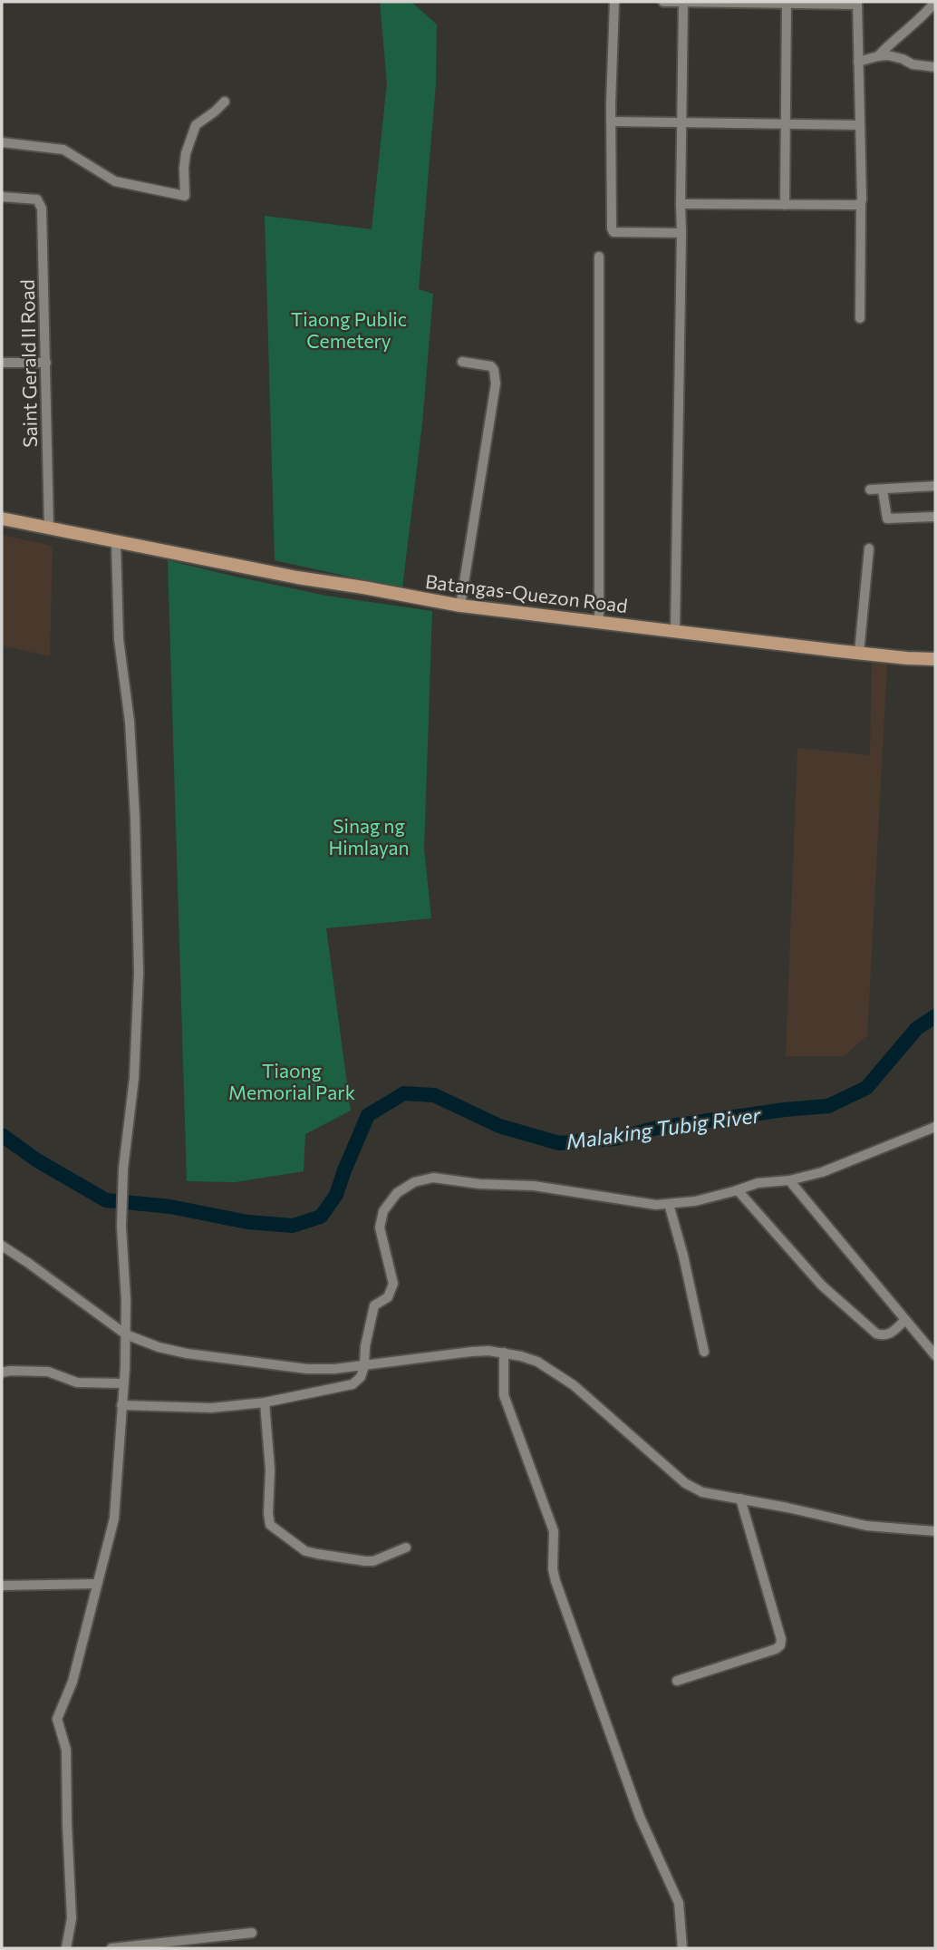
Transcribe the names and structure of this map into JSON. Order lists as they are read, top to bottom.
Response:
{
  "streets": {
    "main road": ["Batangas-Quezon Road"],
    "street": ["Saint Gerald II Road"]
  },
  "crossings": [
    ["Saint Gerald II Road", "Batangas-Quezon Road"]
  ],
  "water": ["Malaking Tubig River"],
  "parks": ["Tiaong Public Cemetery", "Sinag ng Himlayan", "Tiaong Memorial Park"]
}
